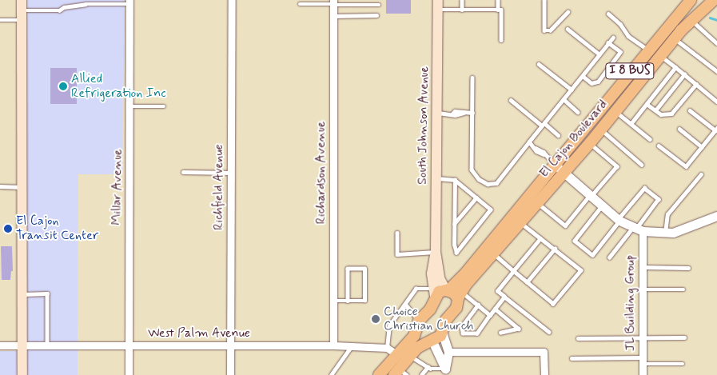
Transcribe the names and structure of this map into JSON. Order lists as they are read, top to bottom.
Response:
{
  "streets": {
    "main road": ["I 8 BUS", "South Johnson Avenue", "El Cajon Boulevard"],
    "street": [
      "Richardson Avenue",
      "Millar Avenue",
      "Richfield Avenue",
      "JL Building Group",
      "West Palm Avenue"
    ]
  },
  "crossings": [
    ["I 8 BUS", "South Johnson Avenue"],
    ["I 8 BUS", "El Cajon Boulevard"],
    ["South Johnson Avenue", "El Cajon Boulevard"],
    ["Richardson Avenue", "West Palm Avenue"],
    ["Millar Avenue", "West Palm Avenue"],
    ["Richfield Avenue", "West Palm Avenue"]
  ],
  "places": ["Allied Refrigeration Inc", "El Cajon Transit Center", "Choice Christian Church"]
}
